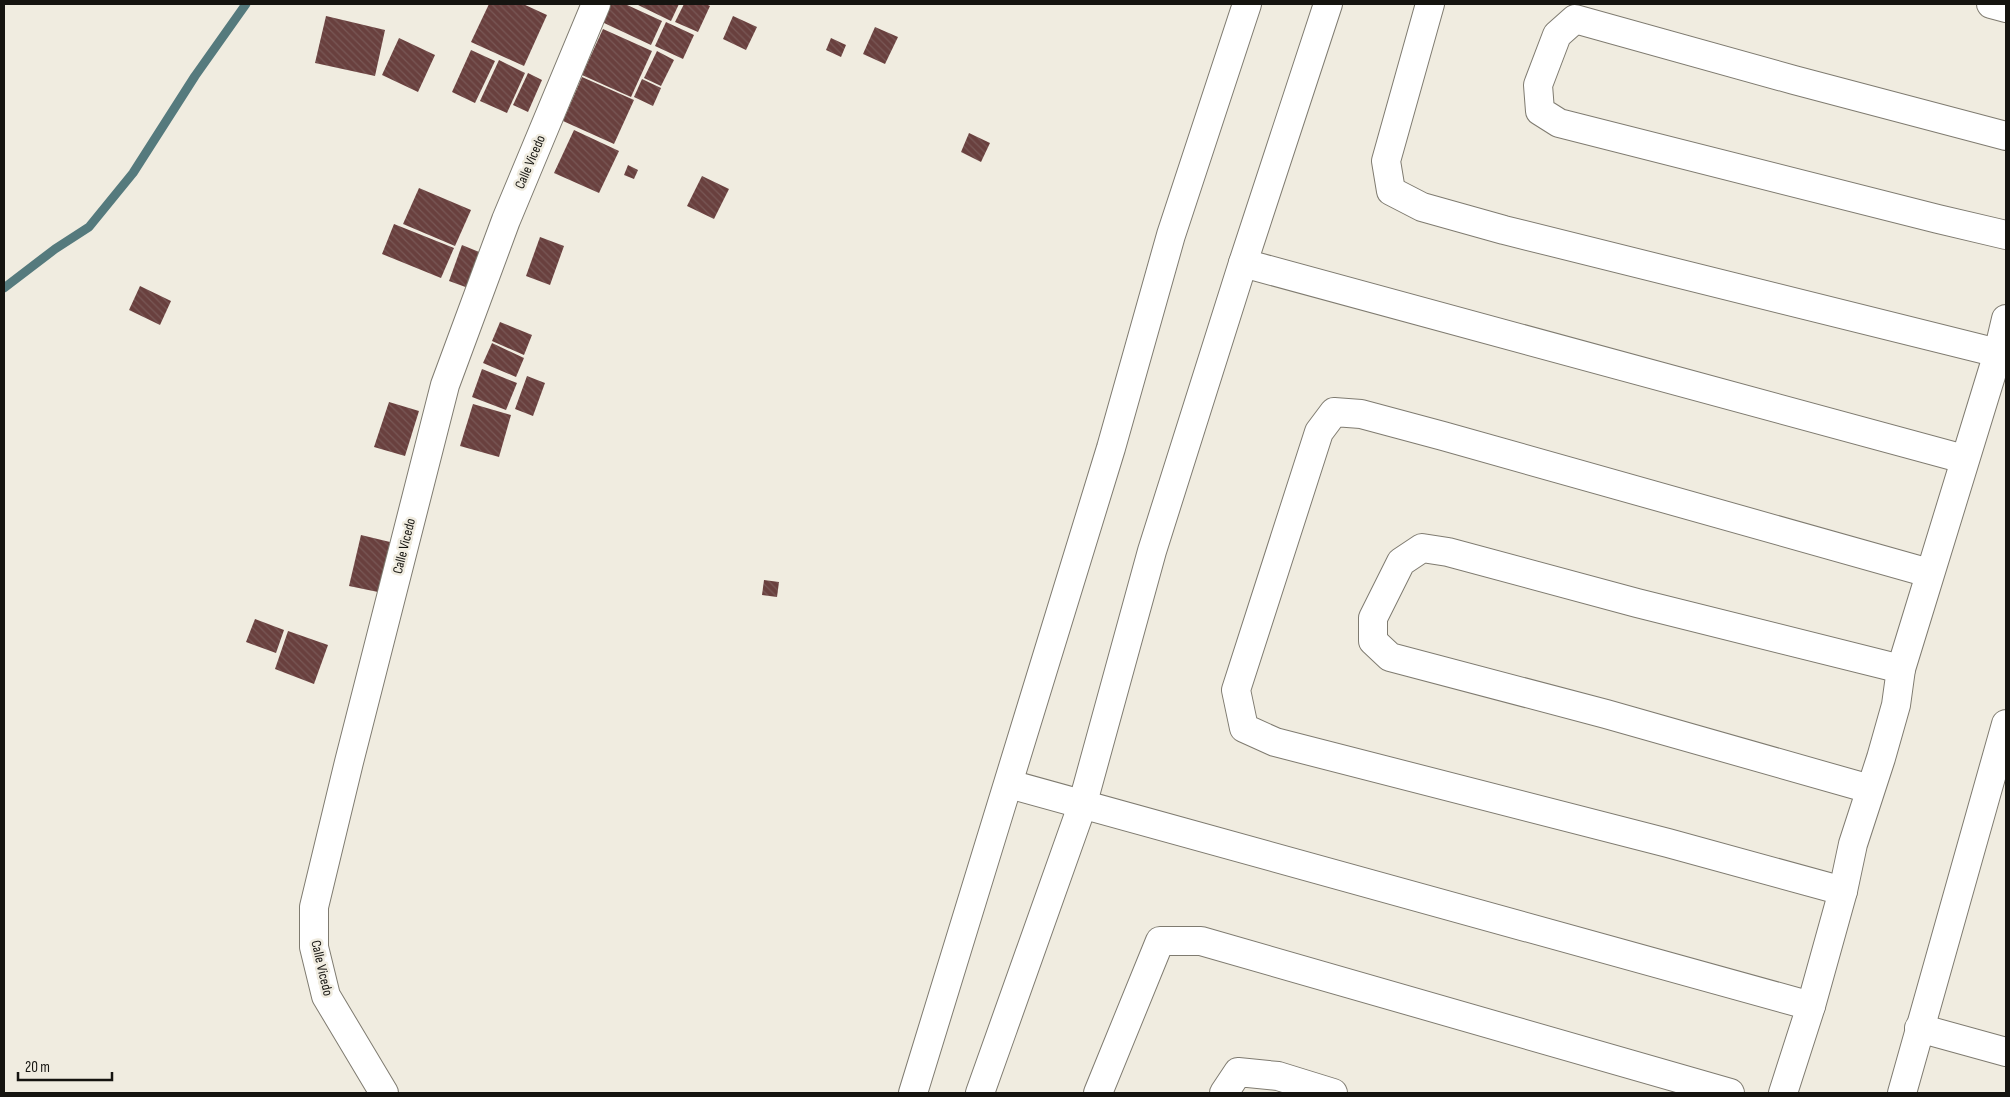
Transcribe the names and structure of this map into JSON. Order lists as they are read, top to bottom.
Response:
{
  "streets": {
    "street": ["Calle Vicedo"]
  },
  "scale_bar": "20 m"
}
